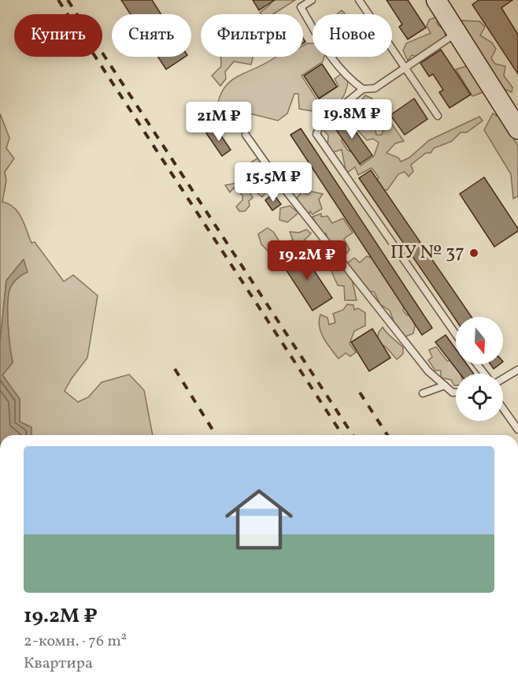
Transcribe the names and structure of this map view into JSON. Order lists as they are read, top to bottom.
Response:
{
  "places": ["ПУ № 37"],
  "north": "bottom",
  "page": {
    "chip": [
      "Купить",
      "Снять",
      "Фильтры",
      "Новое"
    ],
    "price": [
      "19.8M ₽",
      "21M ₽",
      "15.5M ₽",
      "19.2M ₽"
    ],
    "list": [
      {
        "name": "19.2M ₽",
        "note": "2-комн. · 76 m² · Квартира"
      }
    ]
  }
}
